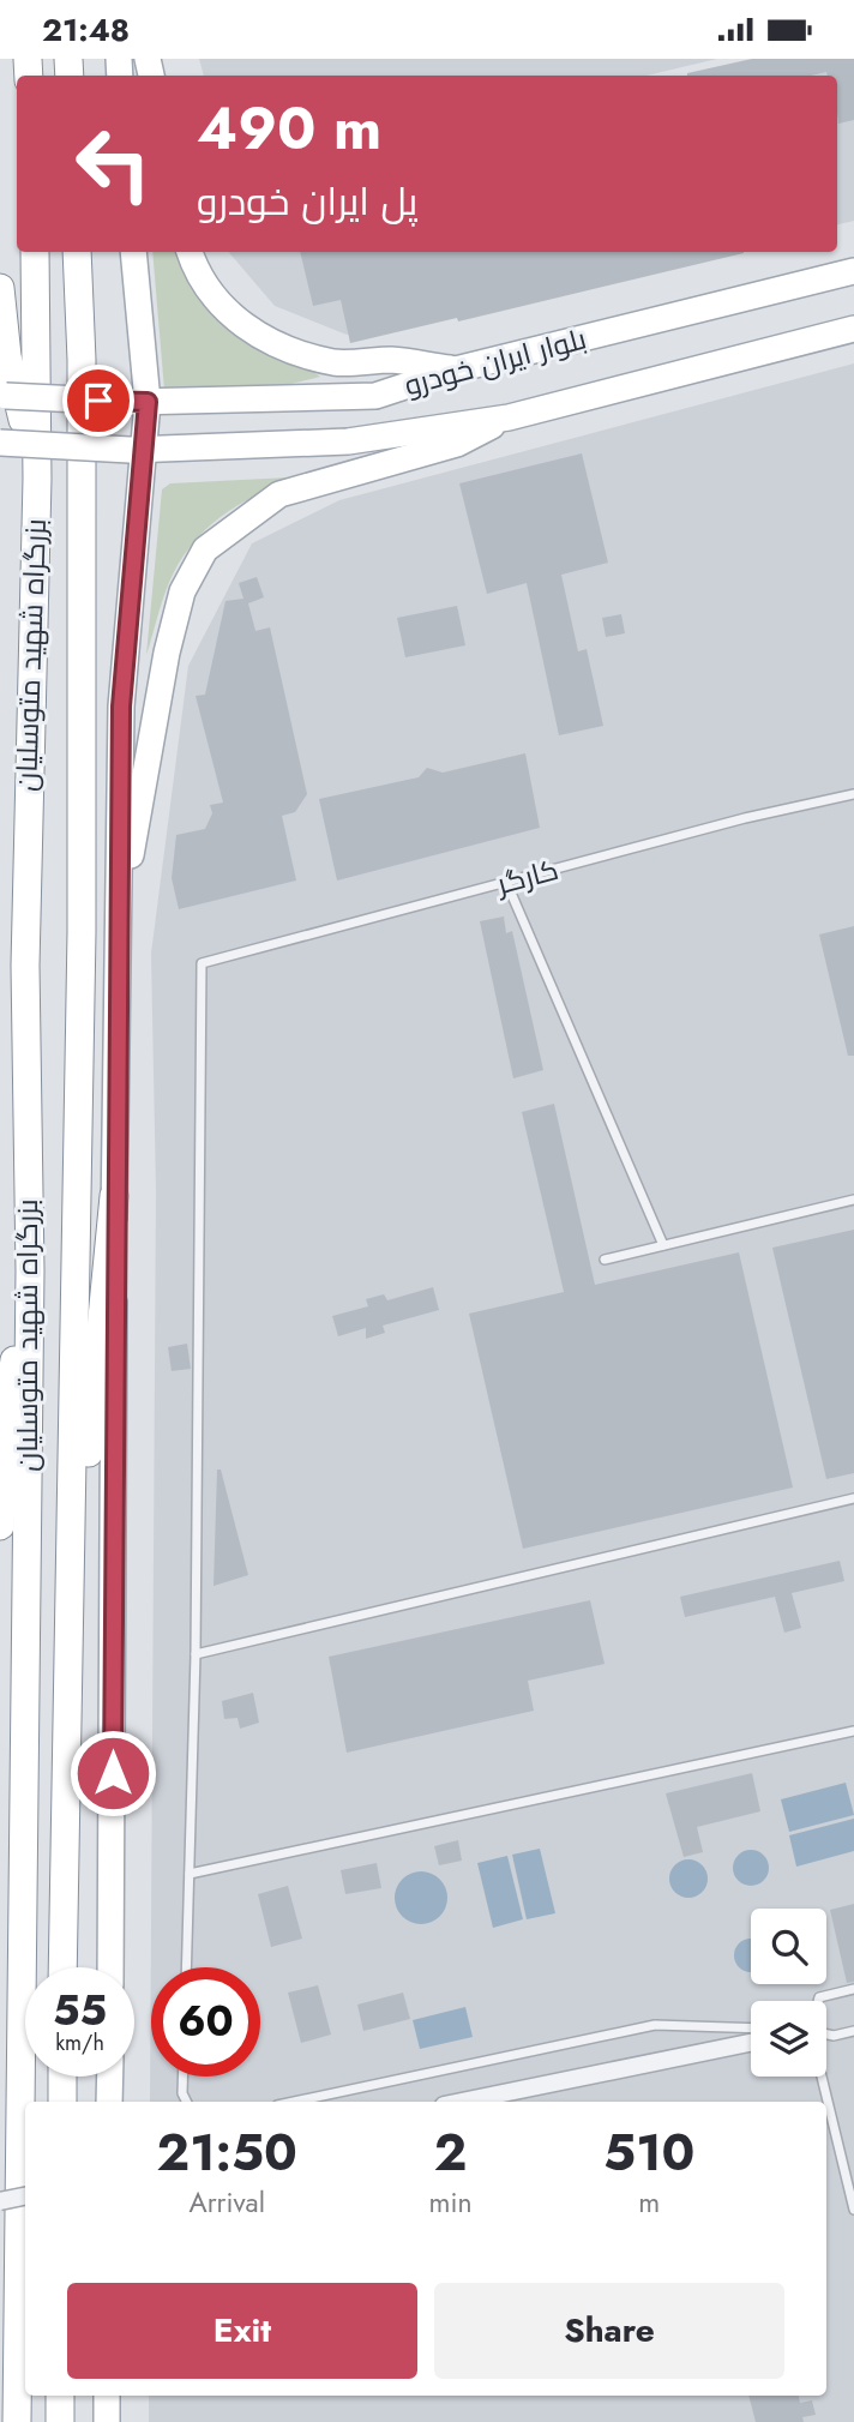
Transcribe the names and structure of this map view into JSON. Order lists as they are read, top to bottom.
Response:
{
  "streets": {
    "highway": ["بزرگراه شهید متوسلیان"],
    "main road": ["بلوار ایران خودرو"],
    "lane": ["کارگر"]
  },
  "page": {
    "status": "21:48",
    "turn": ["490 m", "پل ایران‌ خودرو"],
    "speed": "55 km/h",
    "limit": "60",
    "eta": [
      "21:50",
      "Arrival",
      "2",
      "min",
      "510",
      "m"
    ],
    "buttons": ["Exit", "Share"]
  }
}
